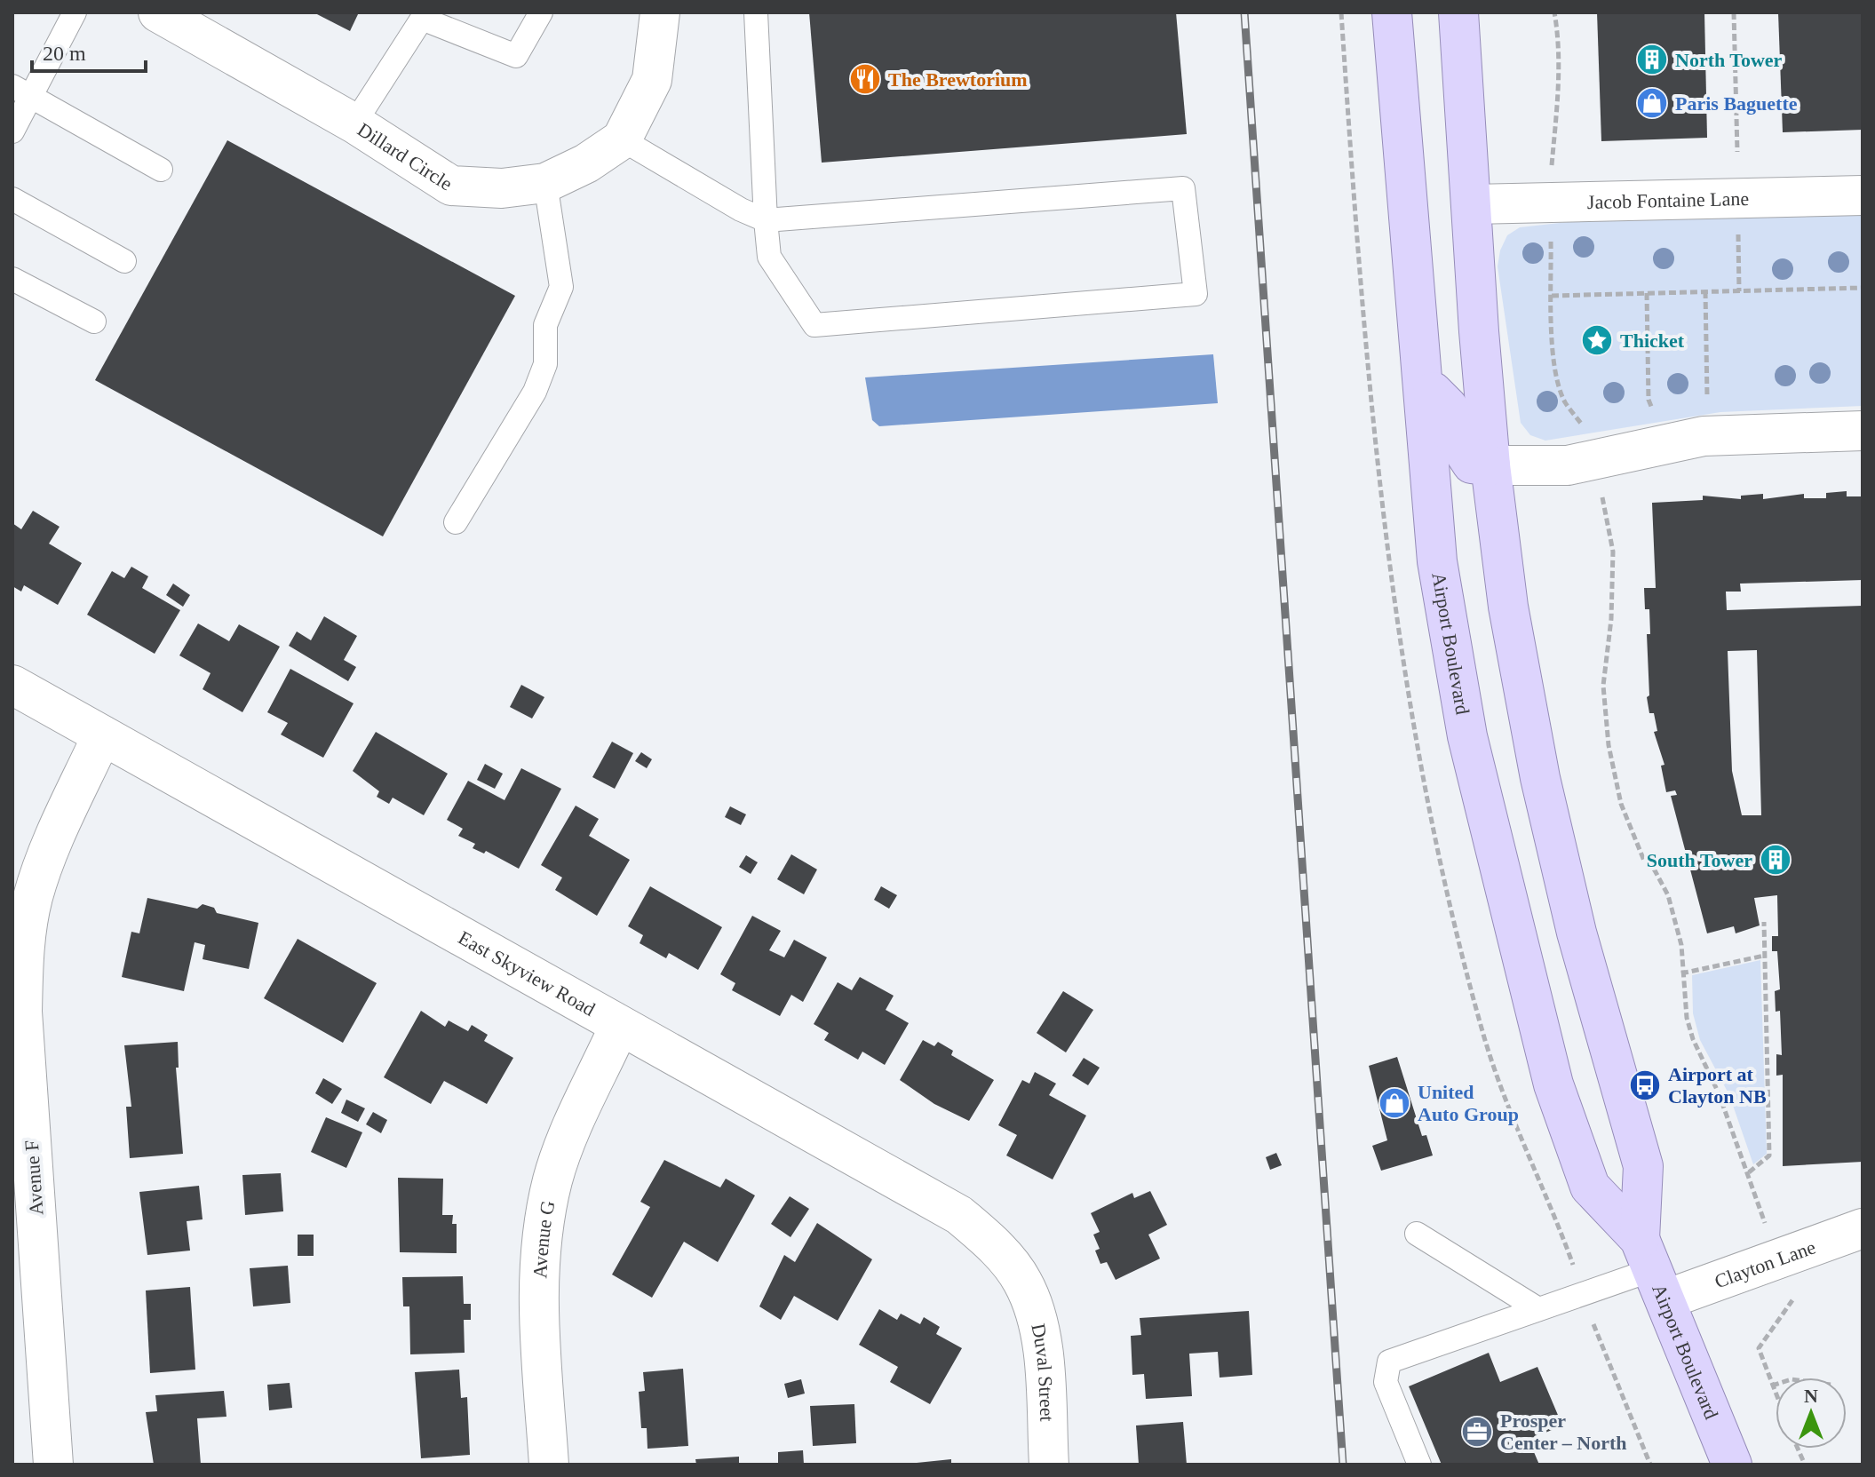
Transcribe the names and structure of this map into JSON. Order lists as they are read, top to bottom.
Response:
{
  "streets": {
    "main road": ["Airport Boulevard"],
    "street": [
      "Dillard Circle",
      "Jacob Fontaine Lane",
      "East Skyview Road",
      "Avenue F",
      "Avenue G",
      "Clayton Lane",
      "Duval Street"
    ]
  },
  "crossings": [
    ["Jacob Fontaine Lane", "Airport Boulevard"],
    ["Airport Boulevard", "Clayton Lane"],
    ["East Skyview Road", "Avenue F"],
    ["East Skyview Road", "Avenue G"],
    ["East Skyview Road", "Duval Street"]
  ],
  "places": {
    "building": ["North Tower", "South Tower"],
    "restaurant": ["The Brewtorium"],
    "shop": ["Paris Baguette", "United Auto Group"],
    "place": ["Thicket"],
    "bus stop": ["Airport at Clayton NB"],
    "office": ["Prosper Center – North"]
  },
  "scale_bar": "20 m",
  "north": "top"
}
